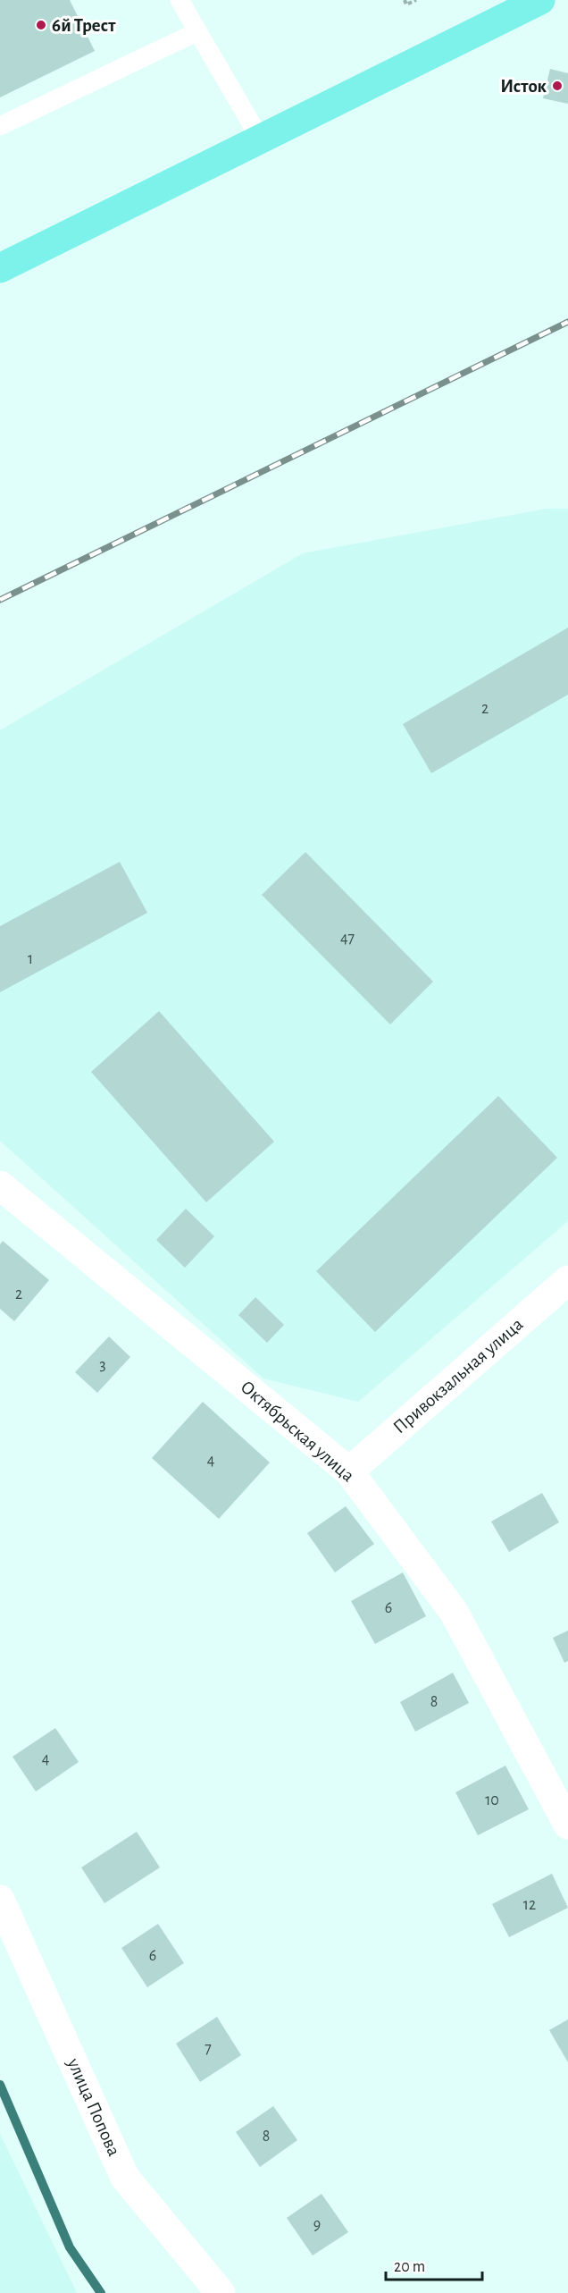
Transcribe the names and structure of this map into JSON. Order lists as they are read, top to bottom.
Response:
{
  "streets": {
    "street": ["Привокзальная улица", "Октябрьская улица", "улица Попова"]
  },
  "crossings": [
    ["Привокзальная улица", "Октябрьская улица"]
  ],
  "places": ["6й Трест", "Исток"],
  "house_numbers": [
    "2",
    "47",
    "1",
    "2",
    "3",
    "4",
    "6",
    "8",
    "4",
    "10",
    "12",
    "6",
    "7",
    "8",
    "9"
  ],
  "scale_bar": "20 m"
}
